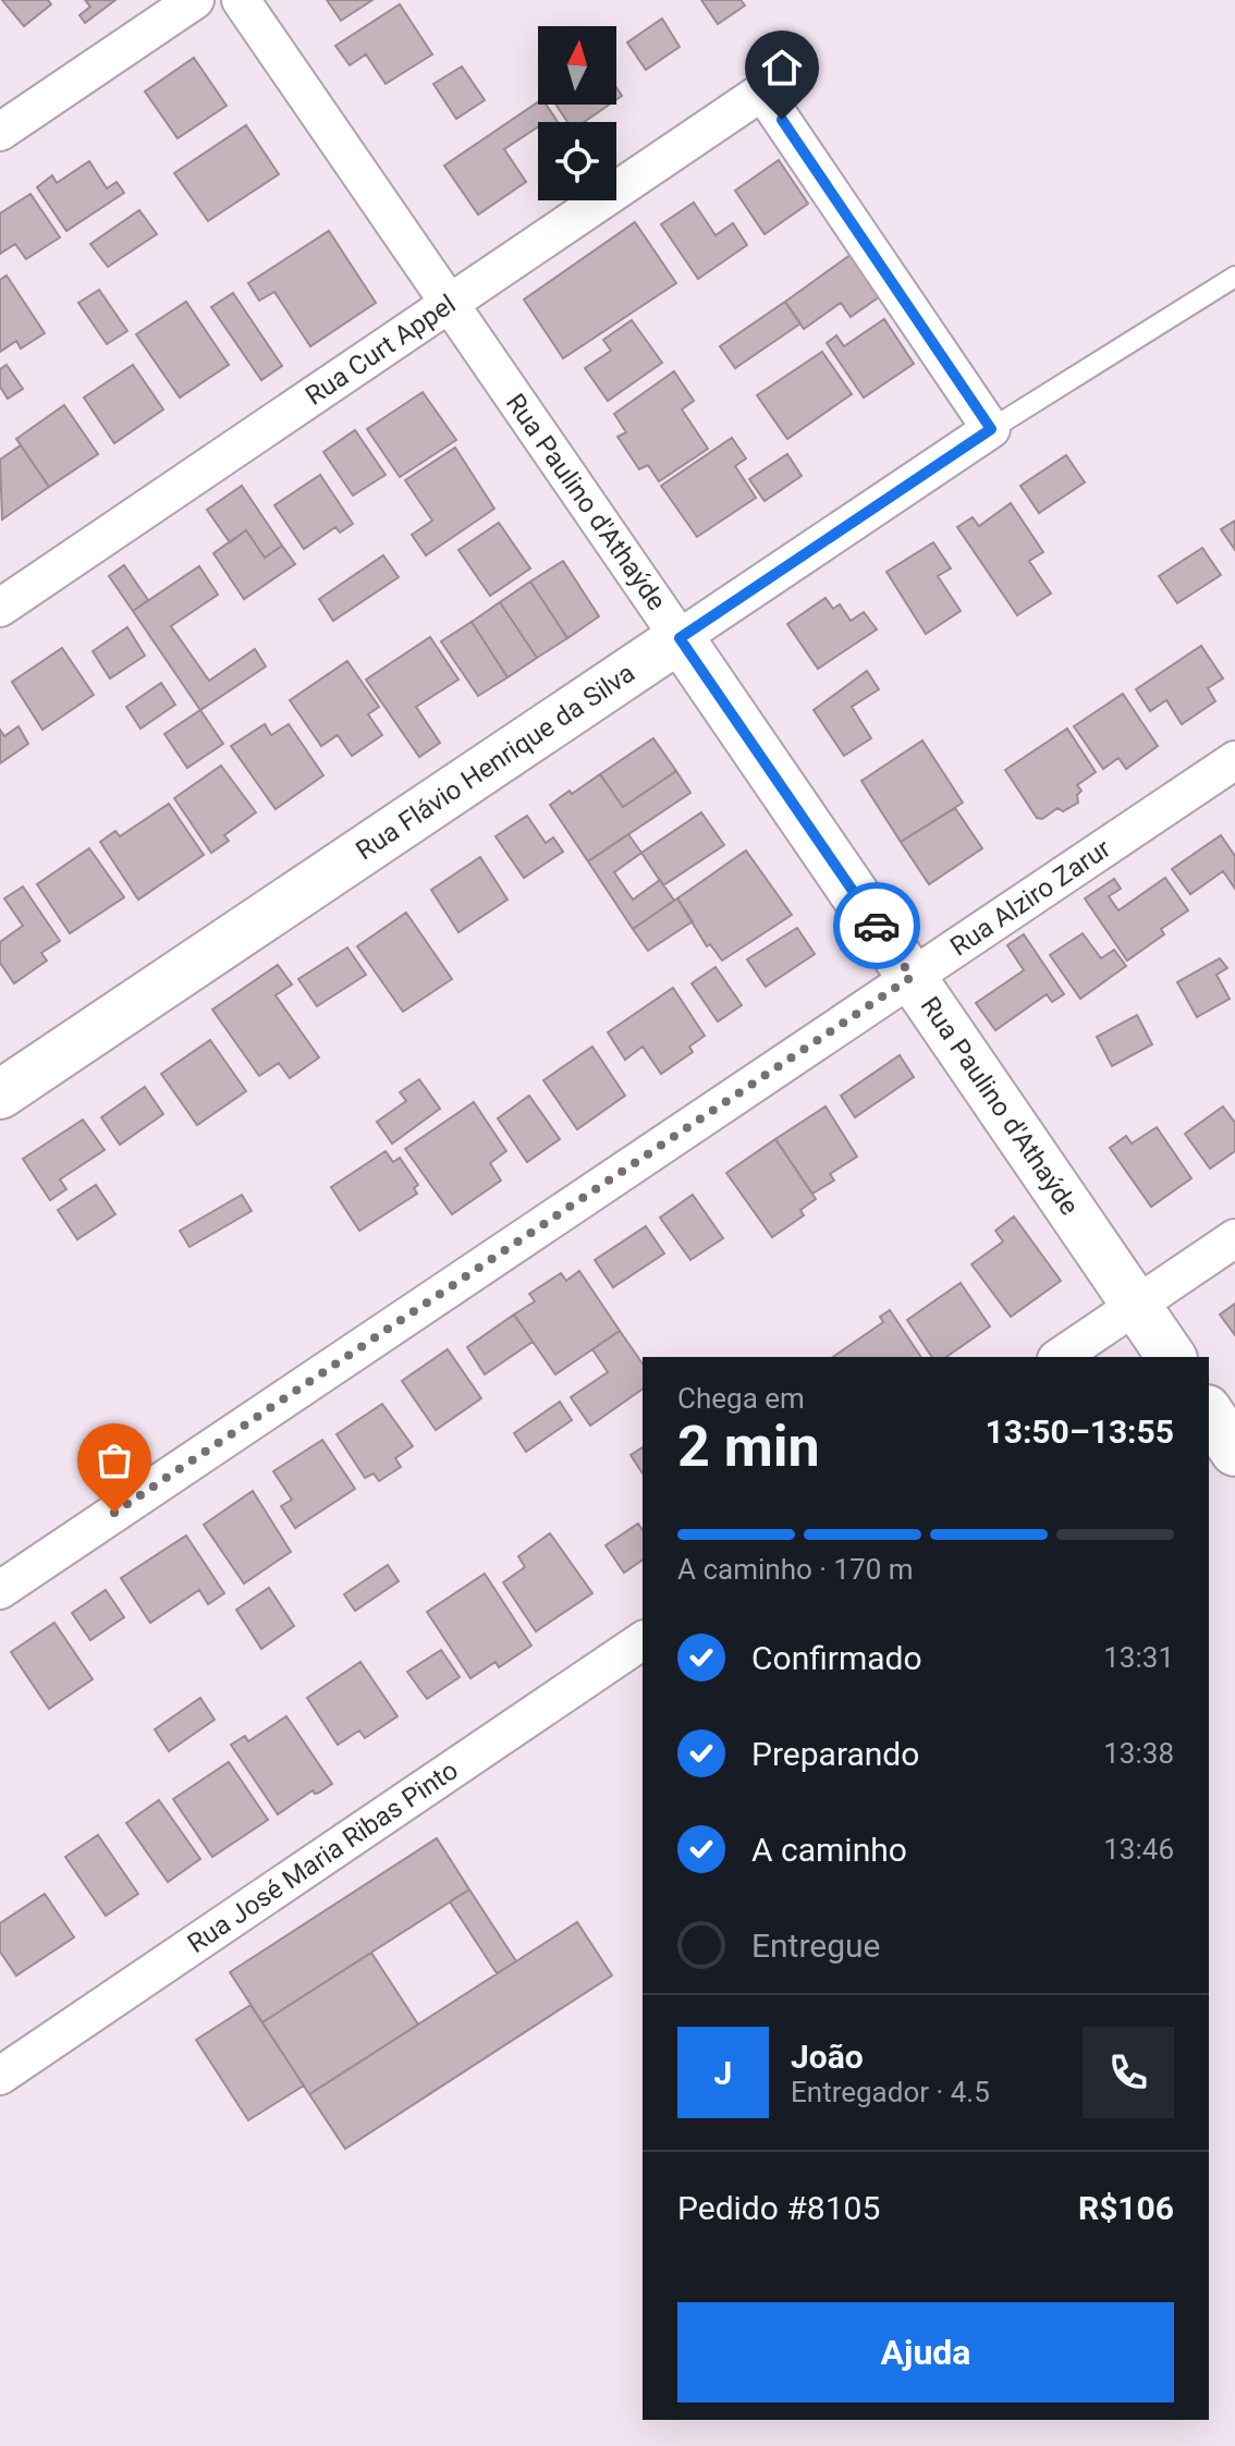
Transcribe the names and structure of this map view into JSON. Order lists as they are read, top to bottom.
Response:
{
  "streets": {
    "street": [
      "Rua Curt Appel",
      "Rua Paulino d'Athaýde",
      "Rua Flávio Henrique da Silva",
      "Rua Alziro Zarur",
      "Rua José Maria Ribas Pinto"
    ]
  },
  "crossings": [
    ["Rua Curt Appel", "Rua Paulino d'Athaýde"],
    ["Rua Curt Appel", "Rua Flávio Henrique da Silva"],
    ["Rua Paulino d'Athaýde", "Rua Flávio Henrique da Silva"],
    ["Rua Paulino d'Athaýde", "Rua Alziro Zarur"]
  ],
  "north": "top",
  "page": {
    "heading": ["2 min", "Chega em", "13:50–13:55"],
    "panel": [
      "João",
      "Entregador · 4.5",
      "Pedido #8105",
      "R$106"
    ],
    "bar": "A caminho · 170 m",
    "list": [
      ["Confirmado", "13:31"],
      ["Preparando", "13:38"],
      ["A caminho", "13:46"],
      "Entregue"
    ],
    "round": "J",
    "buttons": "Ajuda"
  }
}
